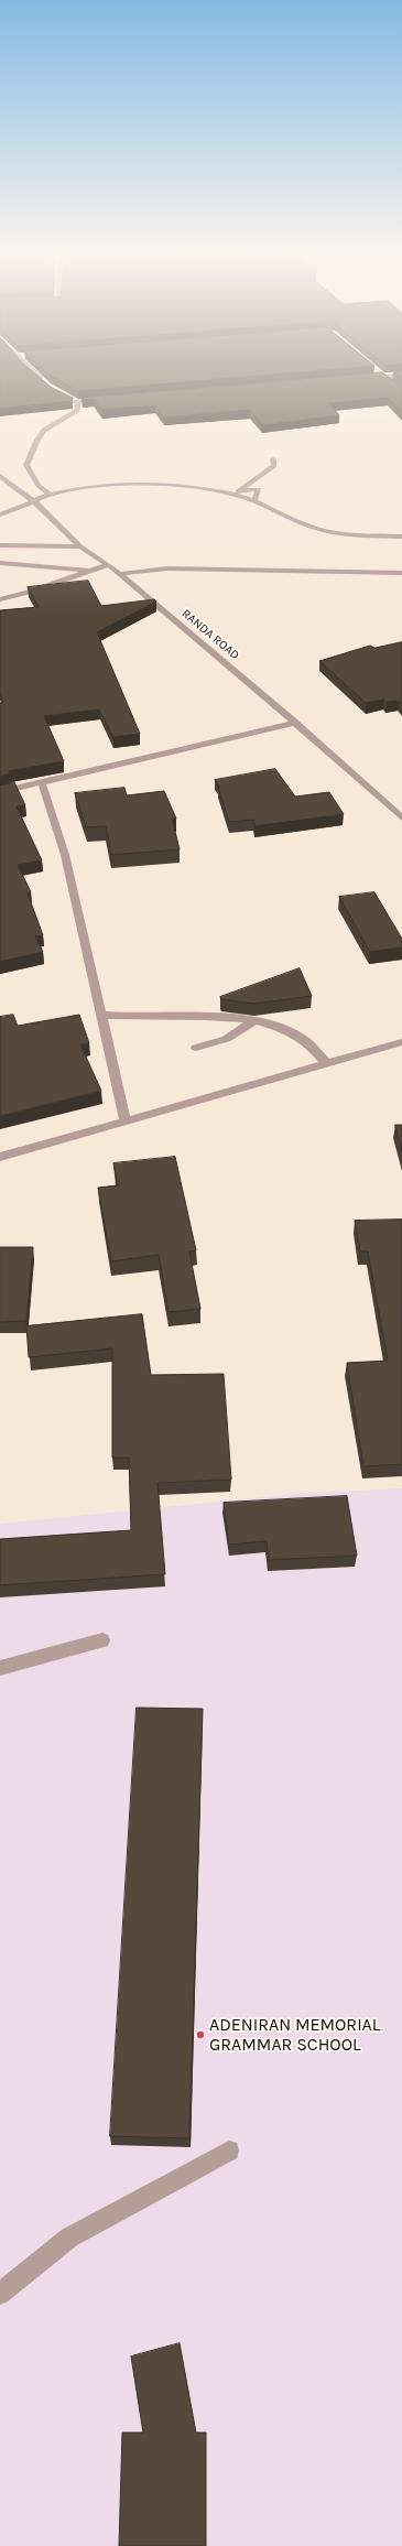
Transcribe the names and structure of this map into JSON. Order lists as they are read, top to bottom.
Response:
{
  "streets": {
    "street": ["RANDA ROAD"]
  },
  "places": ["ADENIRAN MEMORIAL GRAMMAR SCHOOL"]
}
